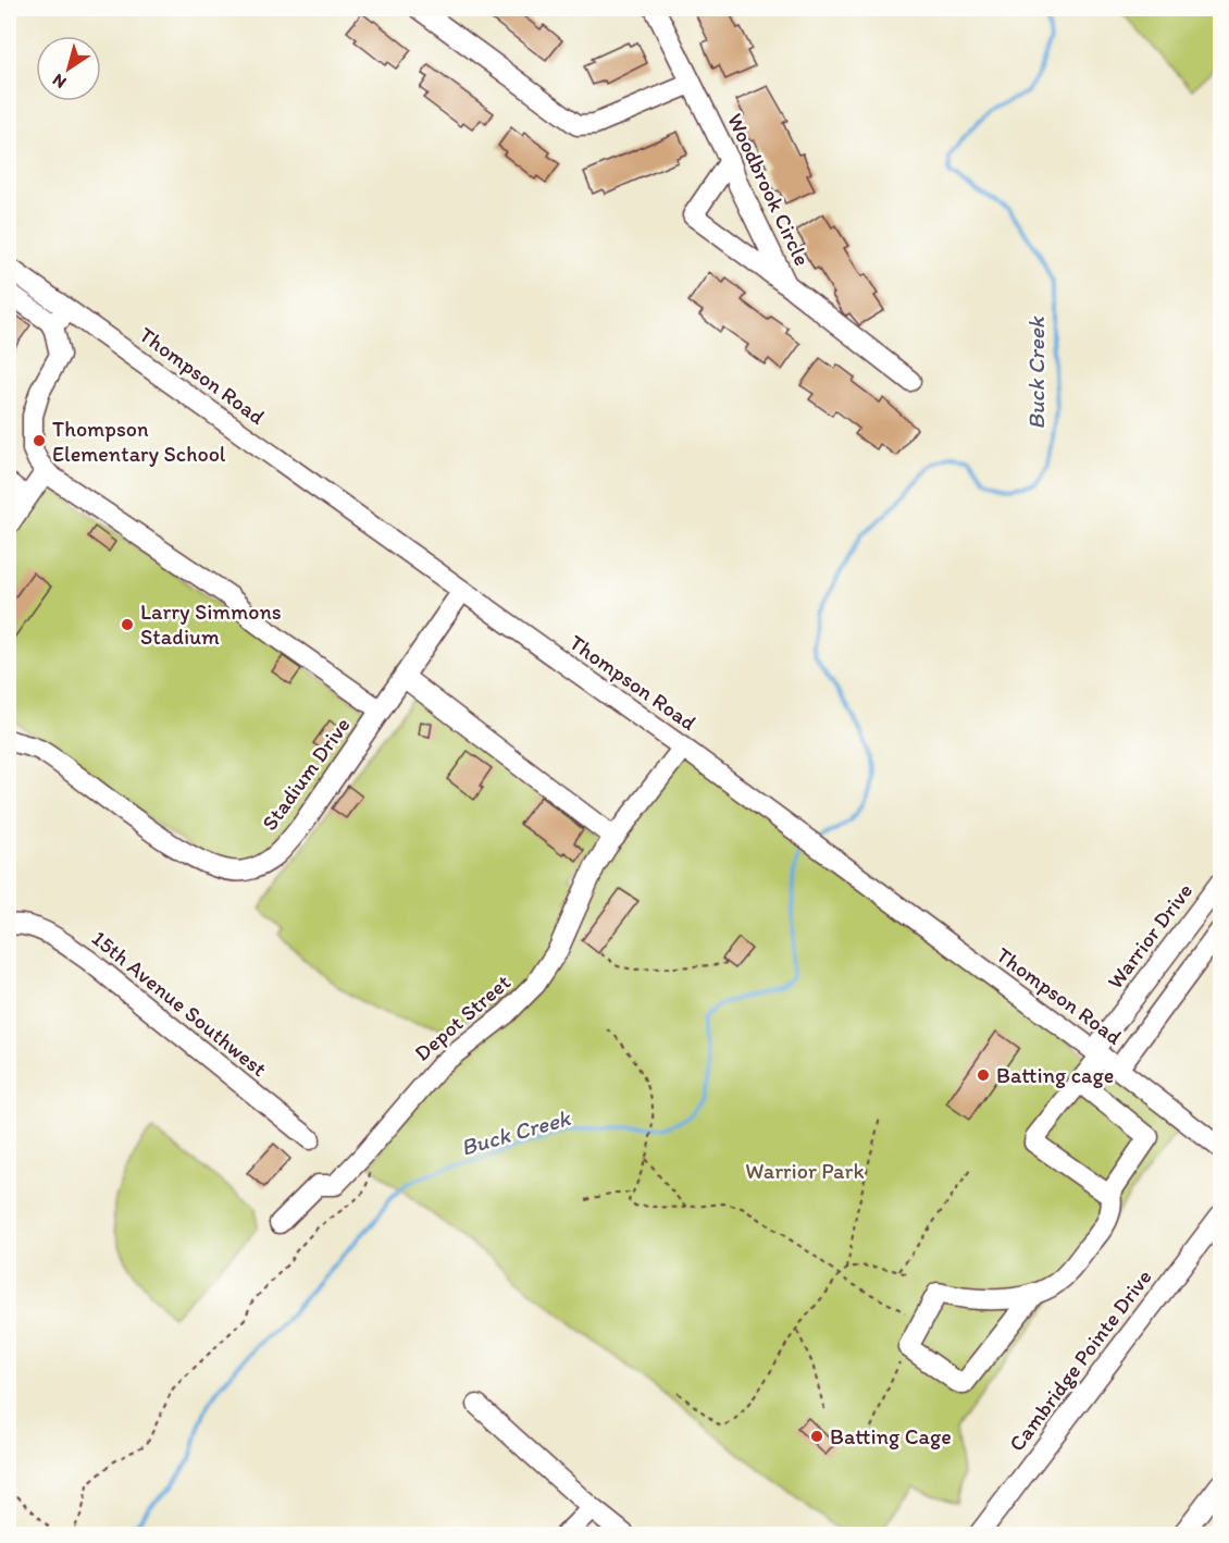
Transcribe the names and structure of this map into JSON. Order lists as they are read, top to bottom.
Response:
{
  "streets": {
    "street": [
      "Woodbrook Circle",
      "Thompson Road",
      "Stadium Drive",
      "Warrior Drive",
      "15th Avenue Southwest",
      "Depot Street",
      "Cambridge Pointe Drive"
    ]
  },
  "crossings": [
    ["Thompson Road", "Stadium Drive"],
    ["Thompson Road", "Warrior Drive"],
    ["Thompson Road", "Depot Street"]
  ],
  "water": ["Buck Creek"],
  "parks": ["Warrior Park"],
  "places": [
    "Thompson Elementary School",
    "Larry Simmons Stadium",
    "Batting cage",
    "Batting Cage"
  ],
  "north": "bottom left"
}
